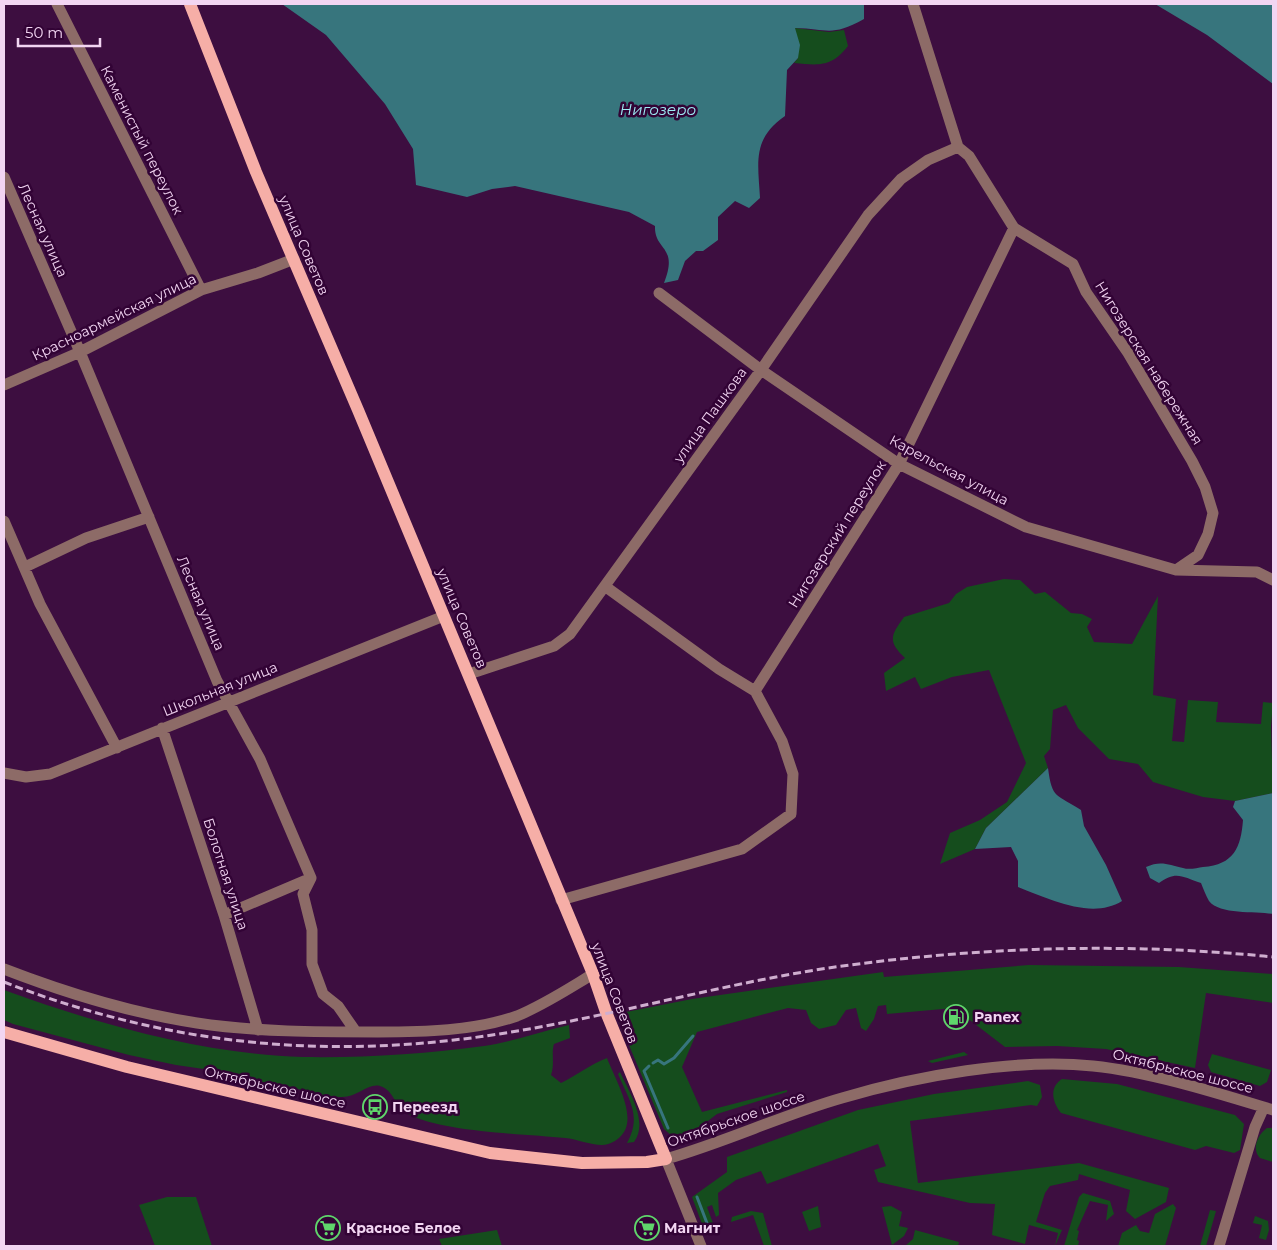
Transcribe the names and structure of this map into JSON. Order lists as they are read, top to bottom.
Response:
{
  "streets": {
    "main road": ["улица Советов", "Октябрьское шоссе"],
    "street": [
      "Каменистый переулок",
      "Лесная улица",
      "Красноармейская улица",
      "Нигозерская набережная",
      "улица Пашкова",
      "Карельская улица",
      "Нигозерский переулок",
      "Школьная улица",
      "Болотная улица"
    ]
  },
  "crossings": [
    ["Каменистый переулок", "Красноармейская улица"],
    ["Лесная улица", "Красноармейская улица"],
    ["Лесная улица", "Школьная улица"],
    ["улица Советов", "Красноармейская улица"],
    ["улица Советов", "улица Пашкова"],
    ["улица Советов", "Школьная улица"],
    ["улица Советов", "Октябрьское шоссе"],
    ["Нигозерская набережная", "улица Пашкова"],
    ["Нигозерская набережная", "Карельская улица"],
    ["Нигозерская набережная", "Нигозерский переулок"],
    ["улица Пашкова", "Карельская улица"],
    ["Карельская улица", "Нигозерский переулок"],
    ["Школьная улица", "Болотная улица"]
  ],
  "water": ["Нигозеро"],
  "places": {
    "fuel station": ["Panex"],
    "bus stop": ["Переезд"],
    "supermarket": ["Красное Белое", "Магнит"]
  },
  "scale_bar": "50 m"
}
